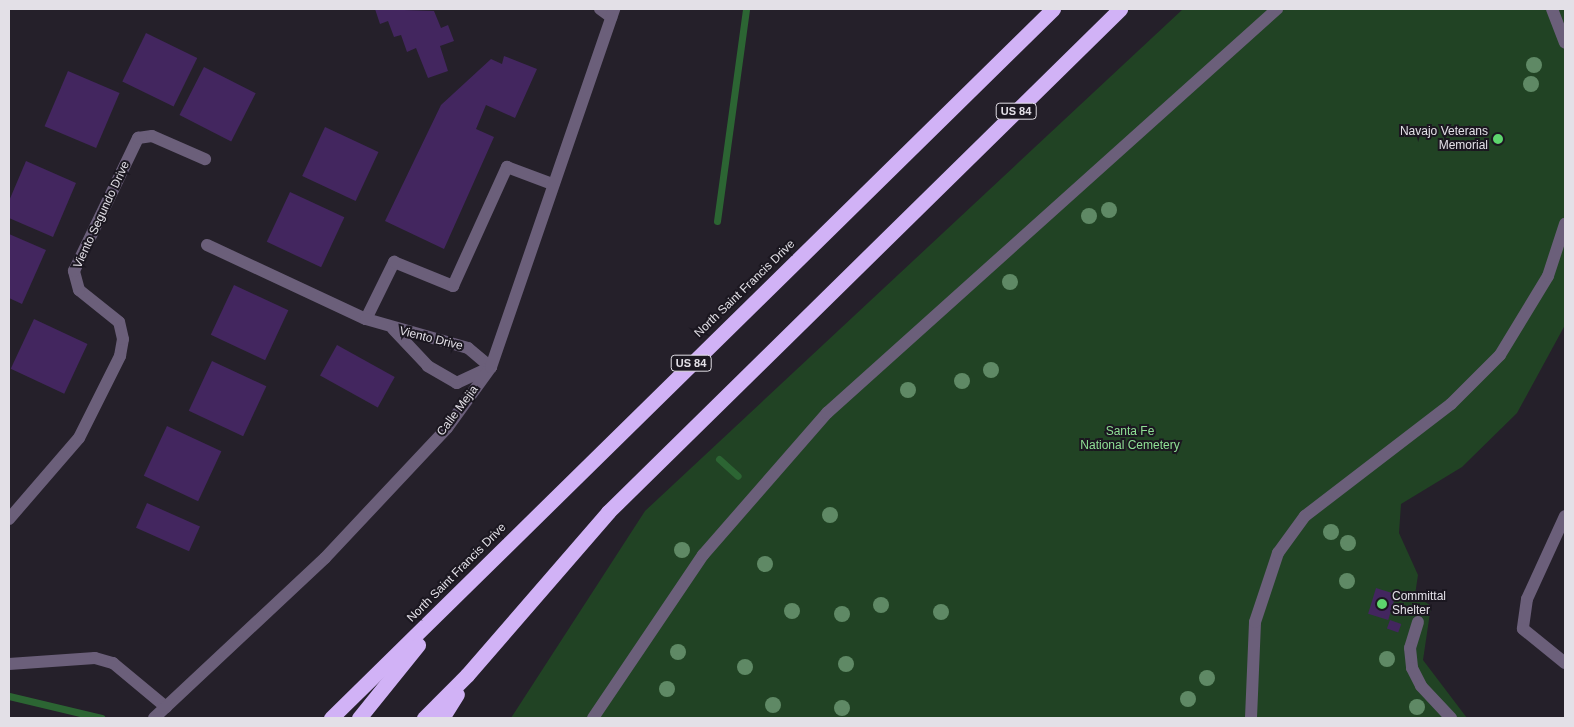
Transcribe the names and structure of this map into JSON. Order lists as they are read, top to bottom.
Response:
{
  "streets": {
    "highway": ["US 84", "North Saint Francis Drive"],
    "street": ["Viento Segundo Drive", "Viento Drive", "Calle Mejia"]
  },
  "crossings": [
    ["Viento Drive", "Calle Mejia"]
  ],
  "parks": ["Santa Fe National Cemetery"],
  "places": ["Navajo Veterans Memorial", "Committal Shelter"]
}
